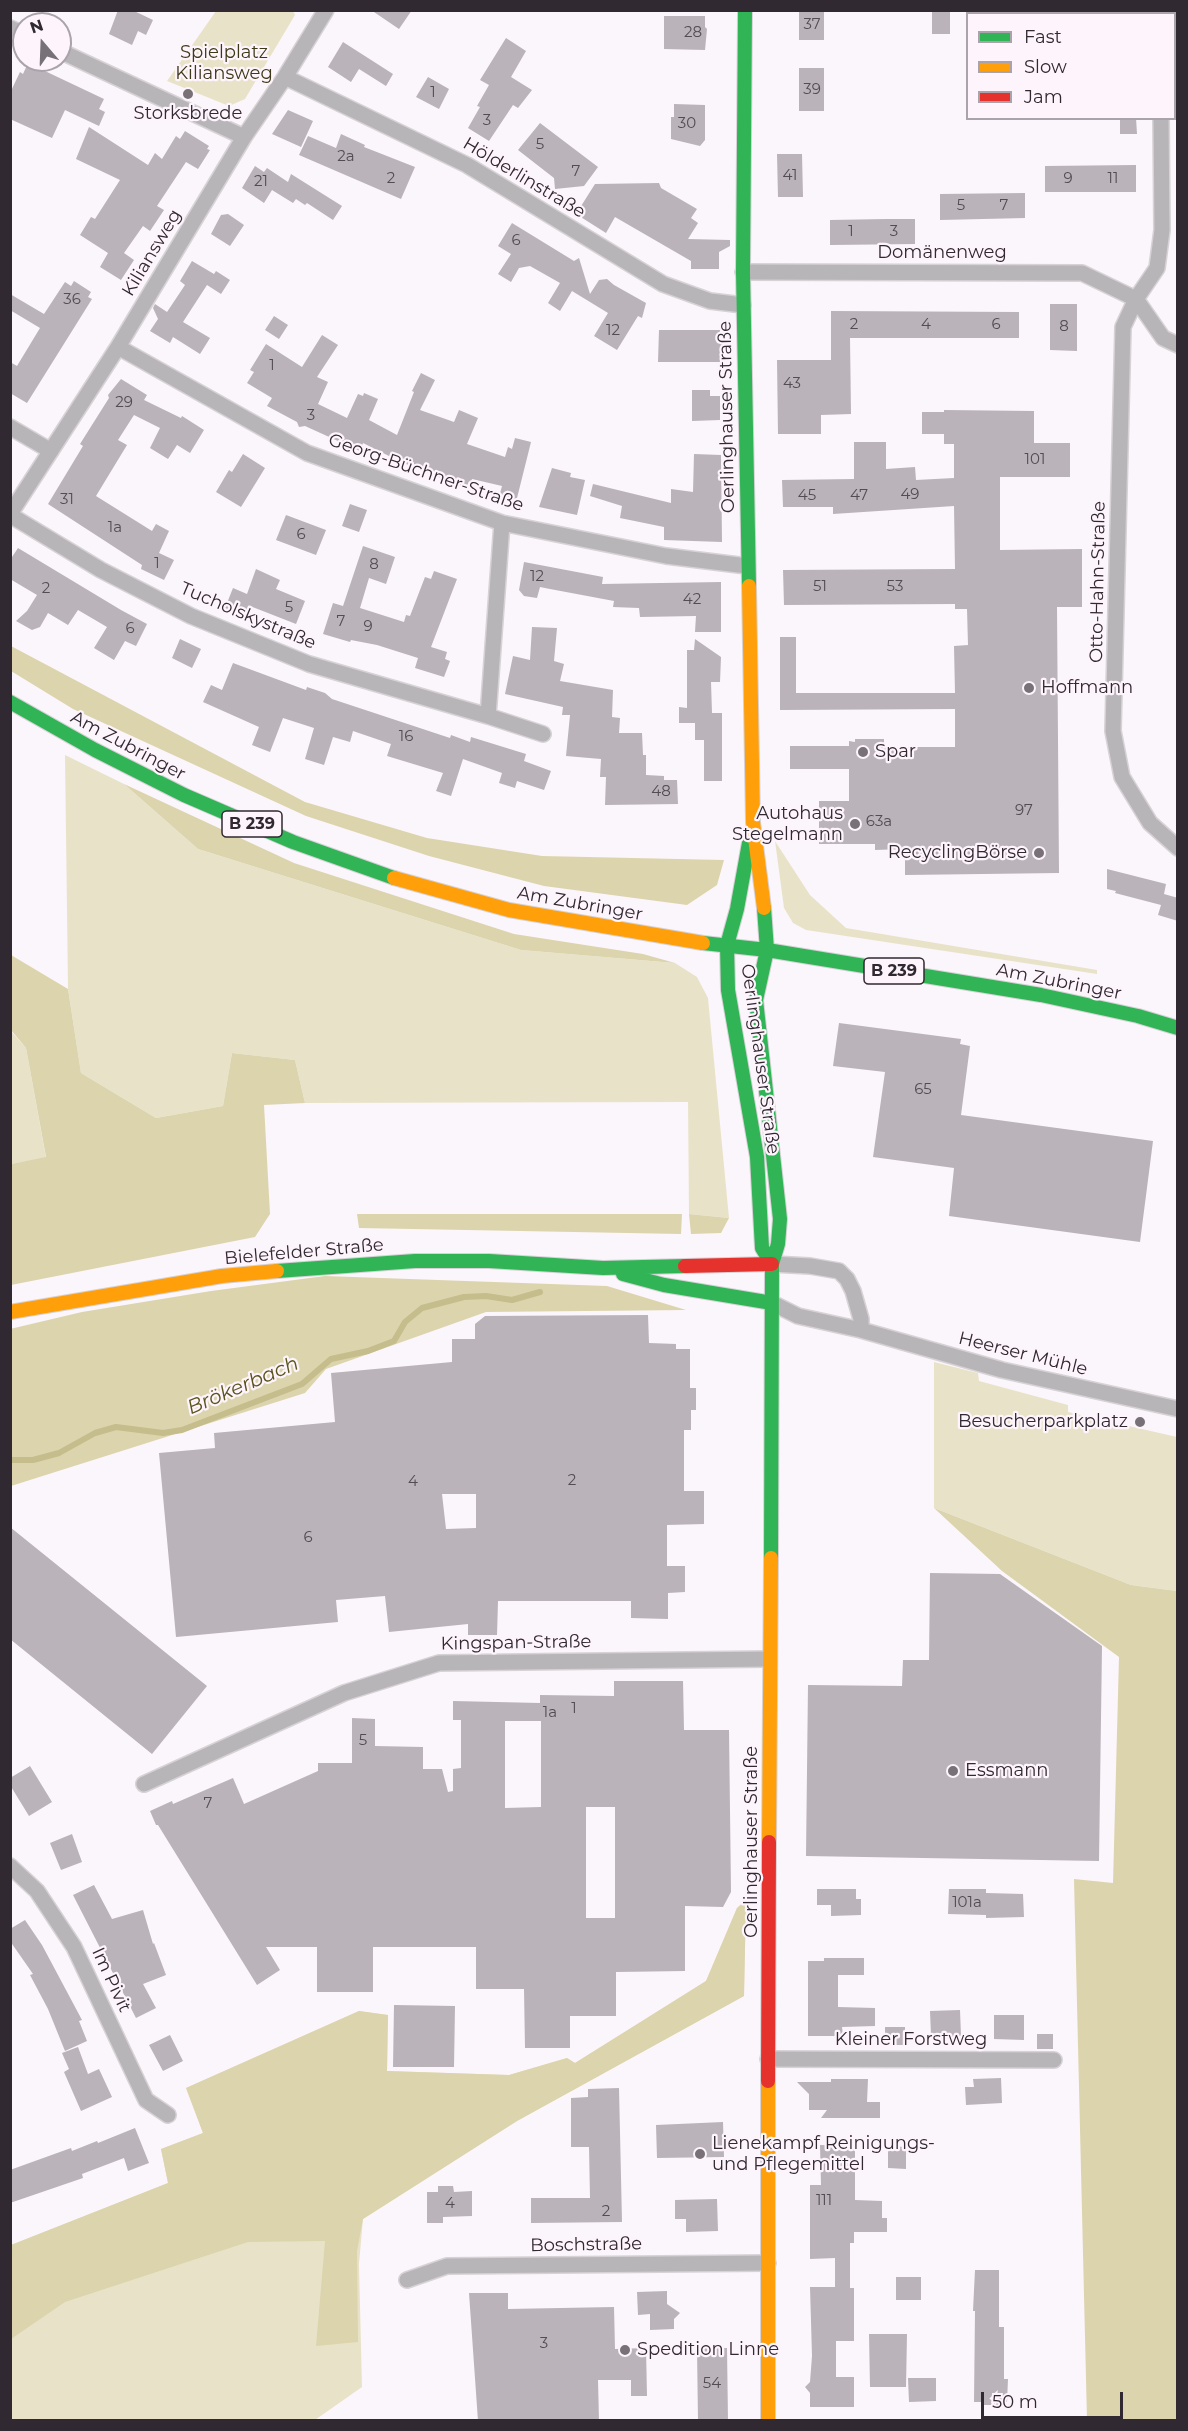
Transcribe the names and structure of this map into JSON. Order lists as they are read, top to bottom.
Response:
{
  "streets": {
    "main road": [
      "Oerlinghauser Straße",
      "Am Zubringer",
      "B 239",
      "Bielefelder Straße"
    ],
    "street": [
      "Hölderlinstraße",
      "Kiliansweg",
      "Domänenweg",
      "Georg-Büchner-Straße",
      "Otto-Hahn-Straße",
      "Tucholskystraße",
      "Heerser Mühle",
      "Kingspan-Straße",
      "Im Pivit",
      "Kleiner Forstweg",
      "Boschstraße"
    ]
  },
  "crossings": [
    ["Hölderlinstraße", "Kiliansweg"],
    ["Hölderlinstraße", "Oerlinghauser Straße"],
    ["Kiliansweg", "Georg-Büchner-Straße"],
    ["Kiliansweg", "Tucholskystraße"],
    ["Domänenweg", "Oerlinghauser Straße"],
    ["Domänenweg", "Otto-Hahn-Straße"],
    ["Oerlinghauser Straße", "Georg-Büchner-Straße"],
    ["Oerlinghauser Straße", "Am Zubringer"],
    ["Oerlinghauser Straße", "Bielefelder Straße"],
    ["Oerlinghauser Straße", "Heerser Mühle"],
    ["Oerlinghauser Straße", "Kingspan-Straße"],
    ["Oerlinghauser Straße", "Kleiner Forstweg"],
    ["Oerlinghauser Straße", "Boschstraße"],
    ["Bielefelder Straße", "Heerser Mühle"]
  ],
  "water": ["Brökerbach"],
  "parks": ["Spielplatz Kiliansweg"],
  "places": [
    "Storksbrede",
    "Hoffmann",
    "Spar",
    "Autohaus Stegelmann",
    "RecyclingBörse",
    "Besucherparkplatz",
    "Essmann",
    "Lienekampf Reinigungs- und Pflegemittel",
    "Spedition Linne"
  ],
  "house_numbers": [
    "37",
    "28",
    "39",
    "1",
    "3",
    "30",
    "5",
    "2a",
    "7",
    "41",
    "2",
    "9",
    "11",
    "21",
    "5",
    "7",
    "1",
    "3",
    "6",
    "36",
    "2",
    "4",
    "6",
    "8",
    "12",
    "1",
    "43",
    "29",
    "3",
    "101",
    "49",
    "45",
    "47",
    "31",
    "1a",
    "6",
    "1",
    "8",
    "12",
    "51",
    "53",
    "2",
    "42",
    "5",
    "7",
    "9",
    "6",
    "16",
    "48",
    "97",
    "63a",
    "65",
    "2",
    "4",
    "6",
    "1",
    "1a",
    "5",
    "7",
    "101a",
    "111",
    "4",
    "2",
    "3",
    "54"
  ],
  "legend": ["Fast", "Slow", "Jam"],
  "scale_bar": "50 m",
  "north": "top"
}
